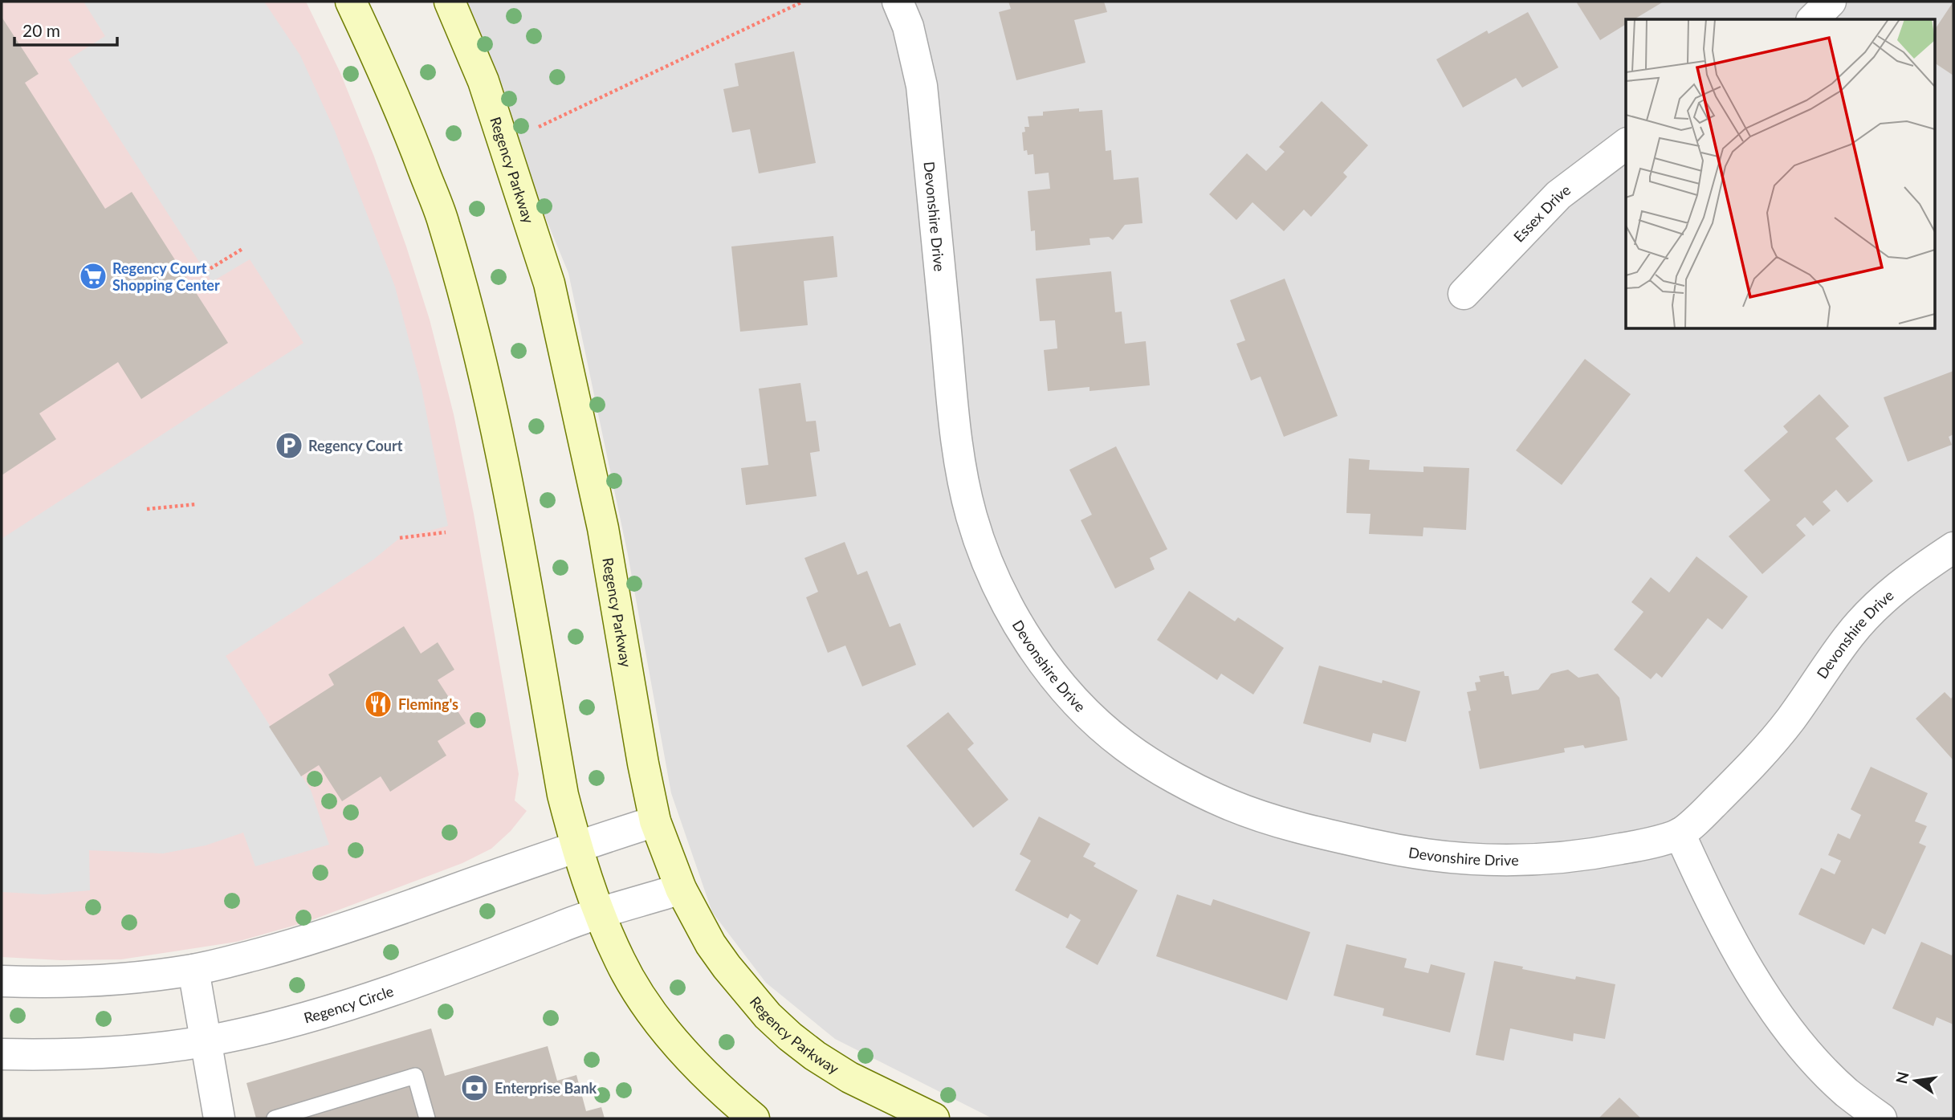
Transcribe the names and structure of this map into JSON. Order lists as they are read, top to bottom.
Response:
{
  "streets": {
    "main road": ["Regency Parkway"],
    "street": ["Essex Drive", "Devonshire Drive", "Regency Circle"]
  },
  "crossings": [
    ["Regency Parkway", "Regency Circle"]
  ],
  "places": {
    "supermarket": ["Regency Court Shopping Center"],
    "parking": ["Regency Court"],
    "restaurant": ["Fleming's"],
    "bank": ["Enterprise Bank"]
  },
  "scale_bar": "20 m",
  "north": "left"
}
